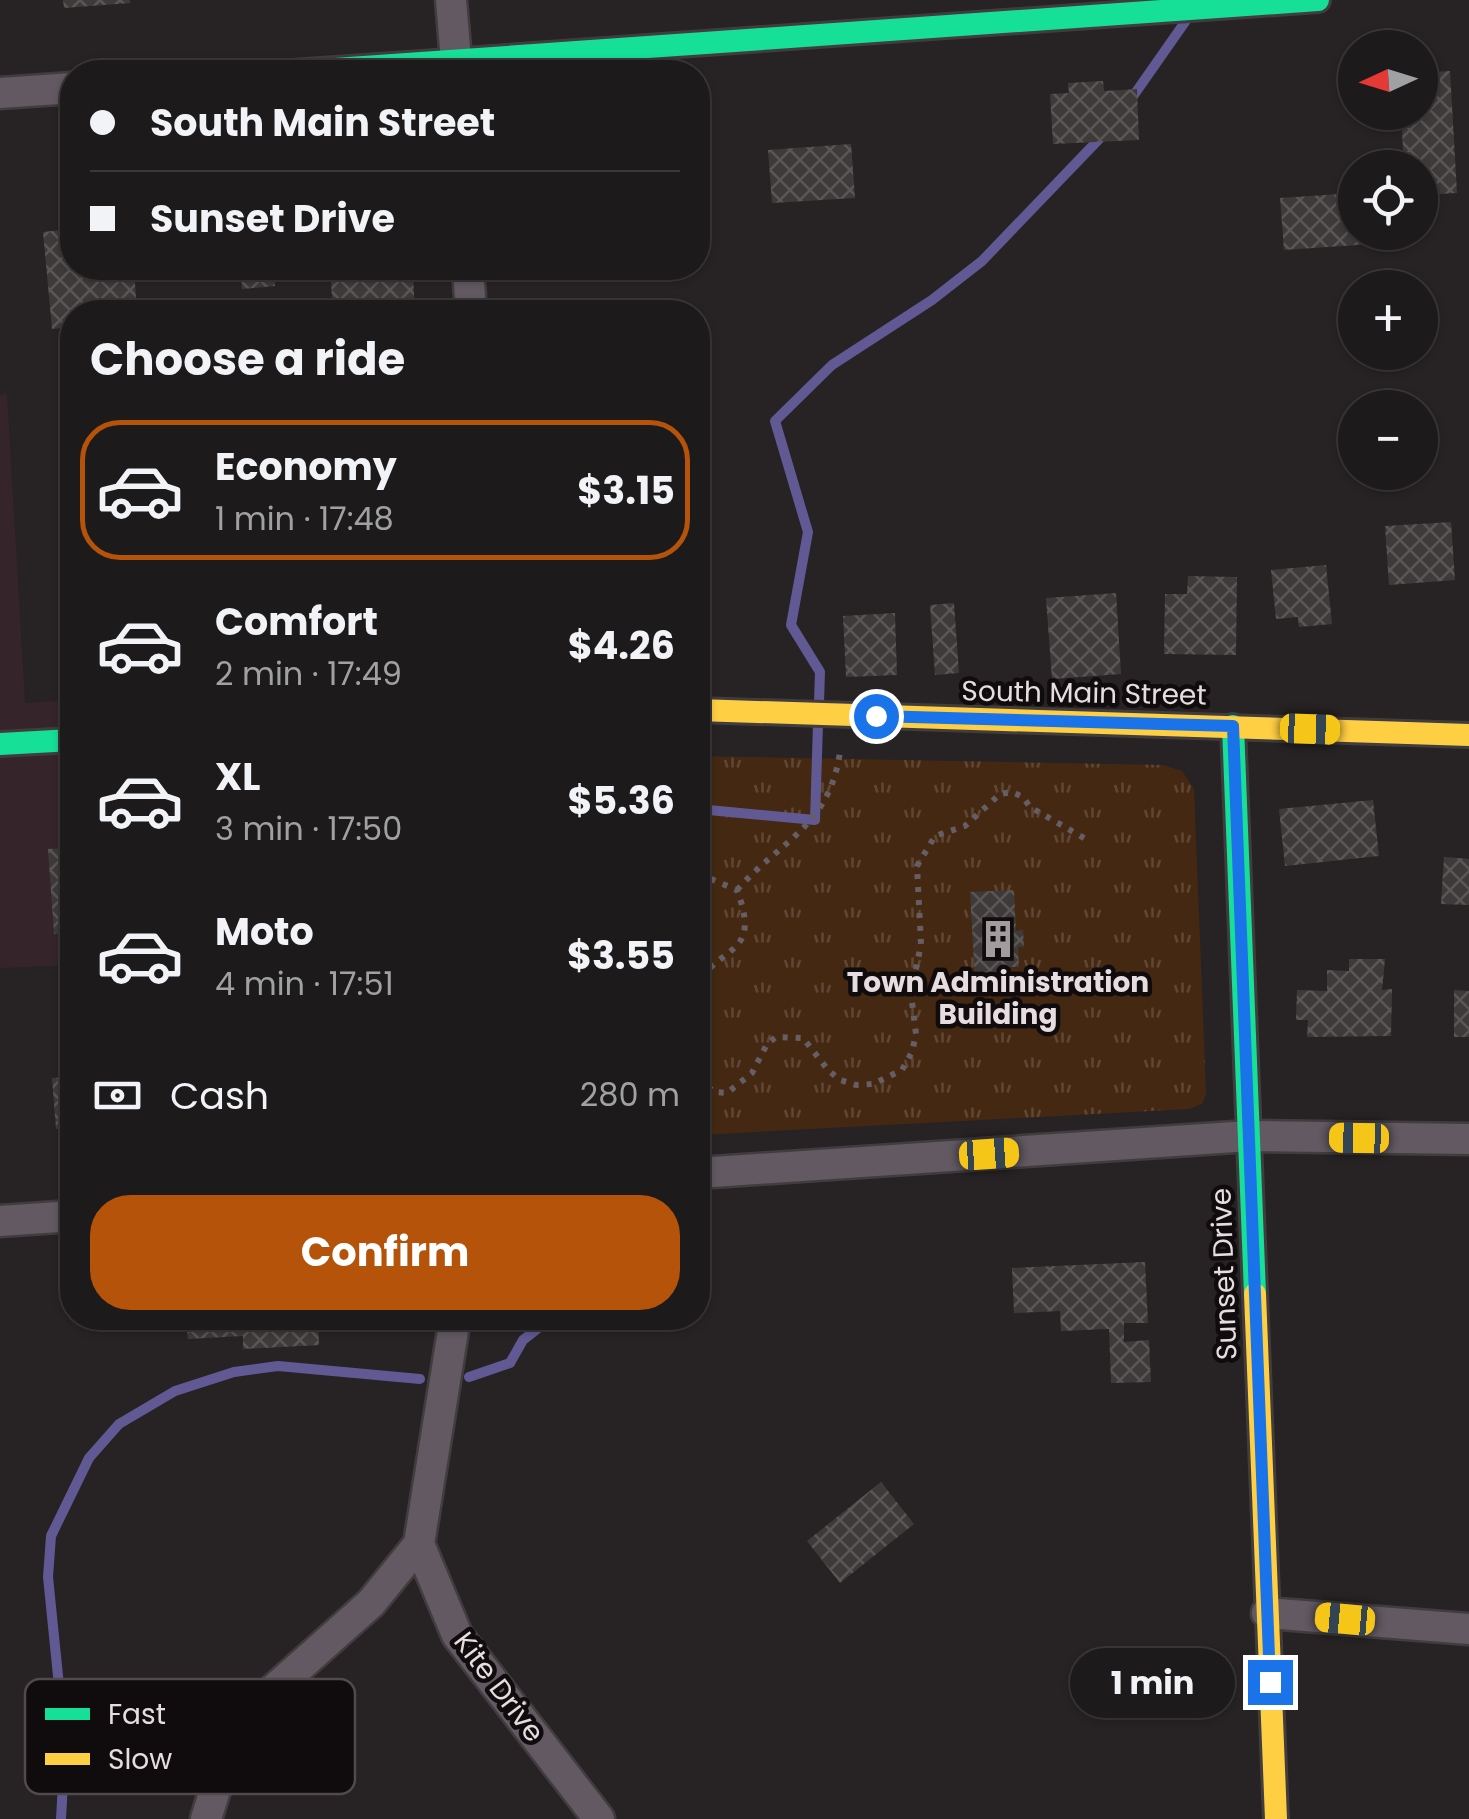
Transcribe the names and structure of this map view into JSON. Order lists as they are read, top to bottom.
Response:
{
  "streets": {
    "street": ["South Main Street", "Sunset Drive", "Kite Drive"]
  },
  "crossings": [
    ["South Main Street", "Sunset Drive"]
  ],
  "places": {
    "building": ["Town Administration Building"]
  },
  "legend": ["Fast", "Slow"],
  "north": "left",
  "page": {
    "map_buttons": ["+", "−"],
    "banner": ["South Main Street", "Sunset Drive"],
    "heading": "Choose a ride",
    "list": [
      {
        "name": "Economy",
        "note": "1 min · 17:48",
        "value": "$3.15"
      },
      {
        "name": "Comfort",
        "note": "2 min · 17:49",
        "value": "$4.26"
      },
      {
        "name": "XL",
        "note": "3 min · 17:50",
        "value": "$5.36"
      },
      {
        "name": "Moto",
        "note": "4 min · 17:51",
        "value": "$3.55"
      }
    ],
    "pay": ["Cash", "280 m"],
    "buttons": "Confirm",
    "bubble": "1 min"
  }
}
